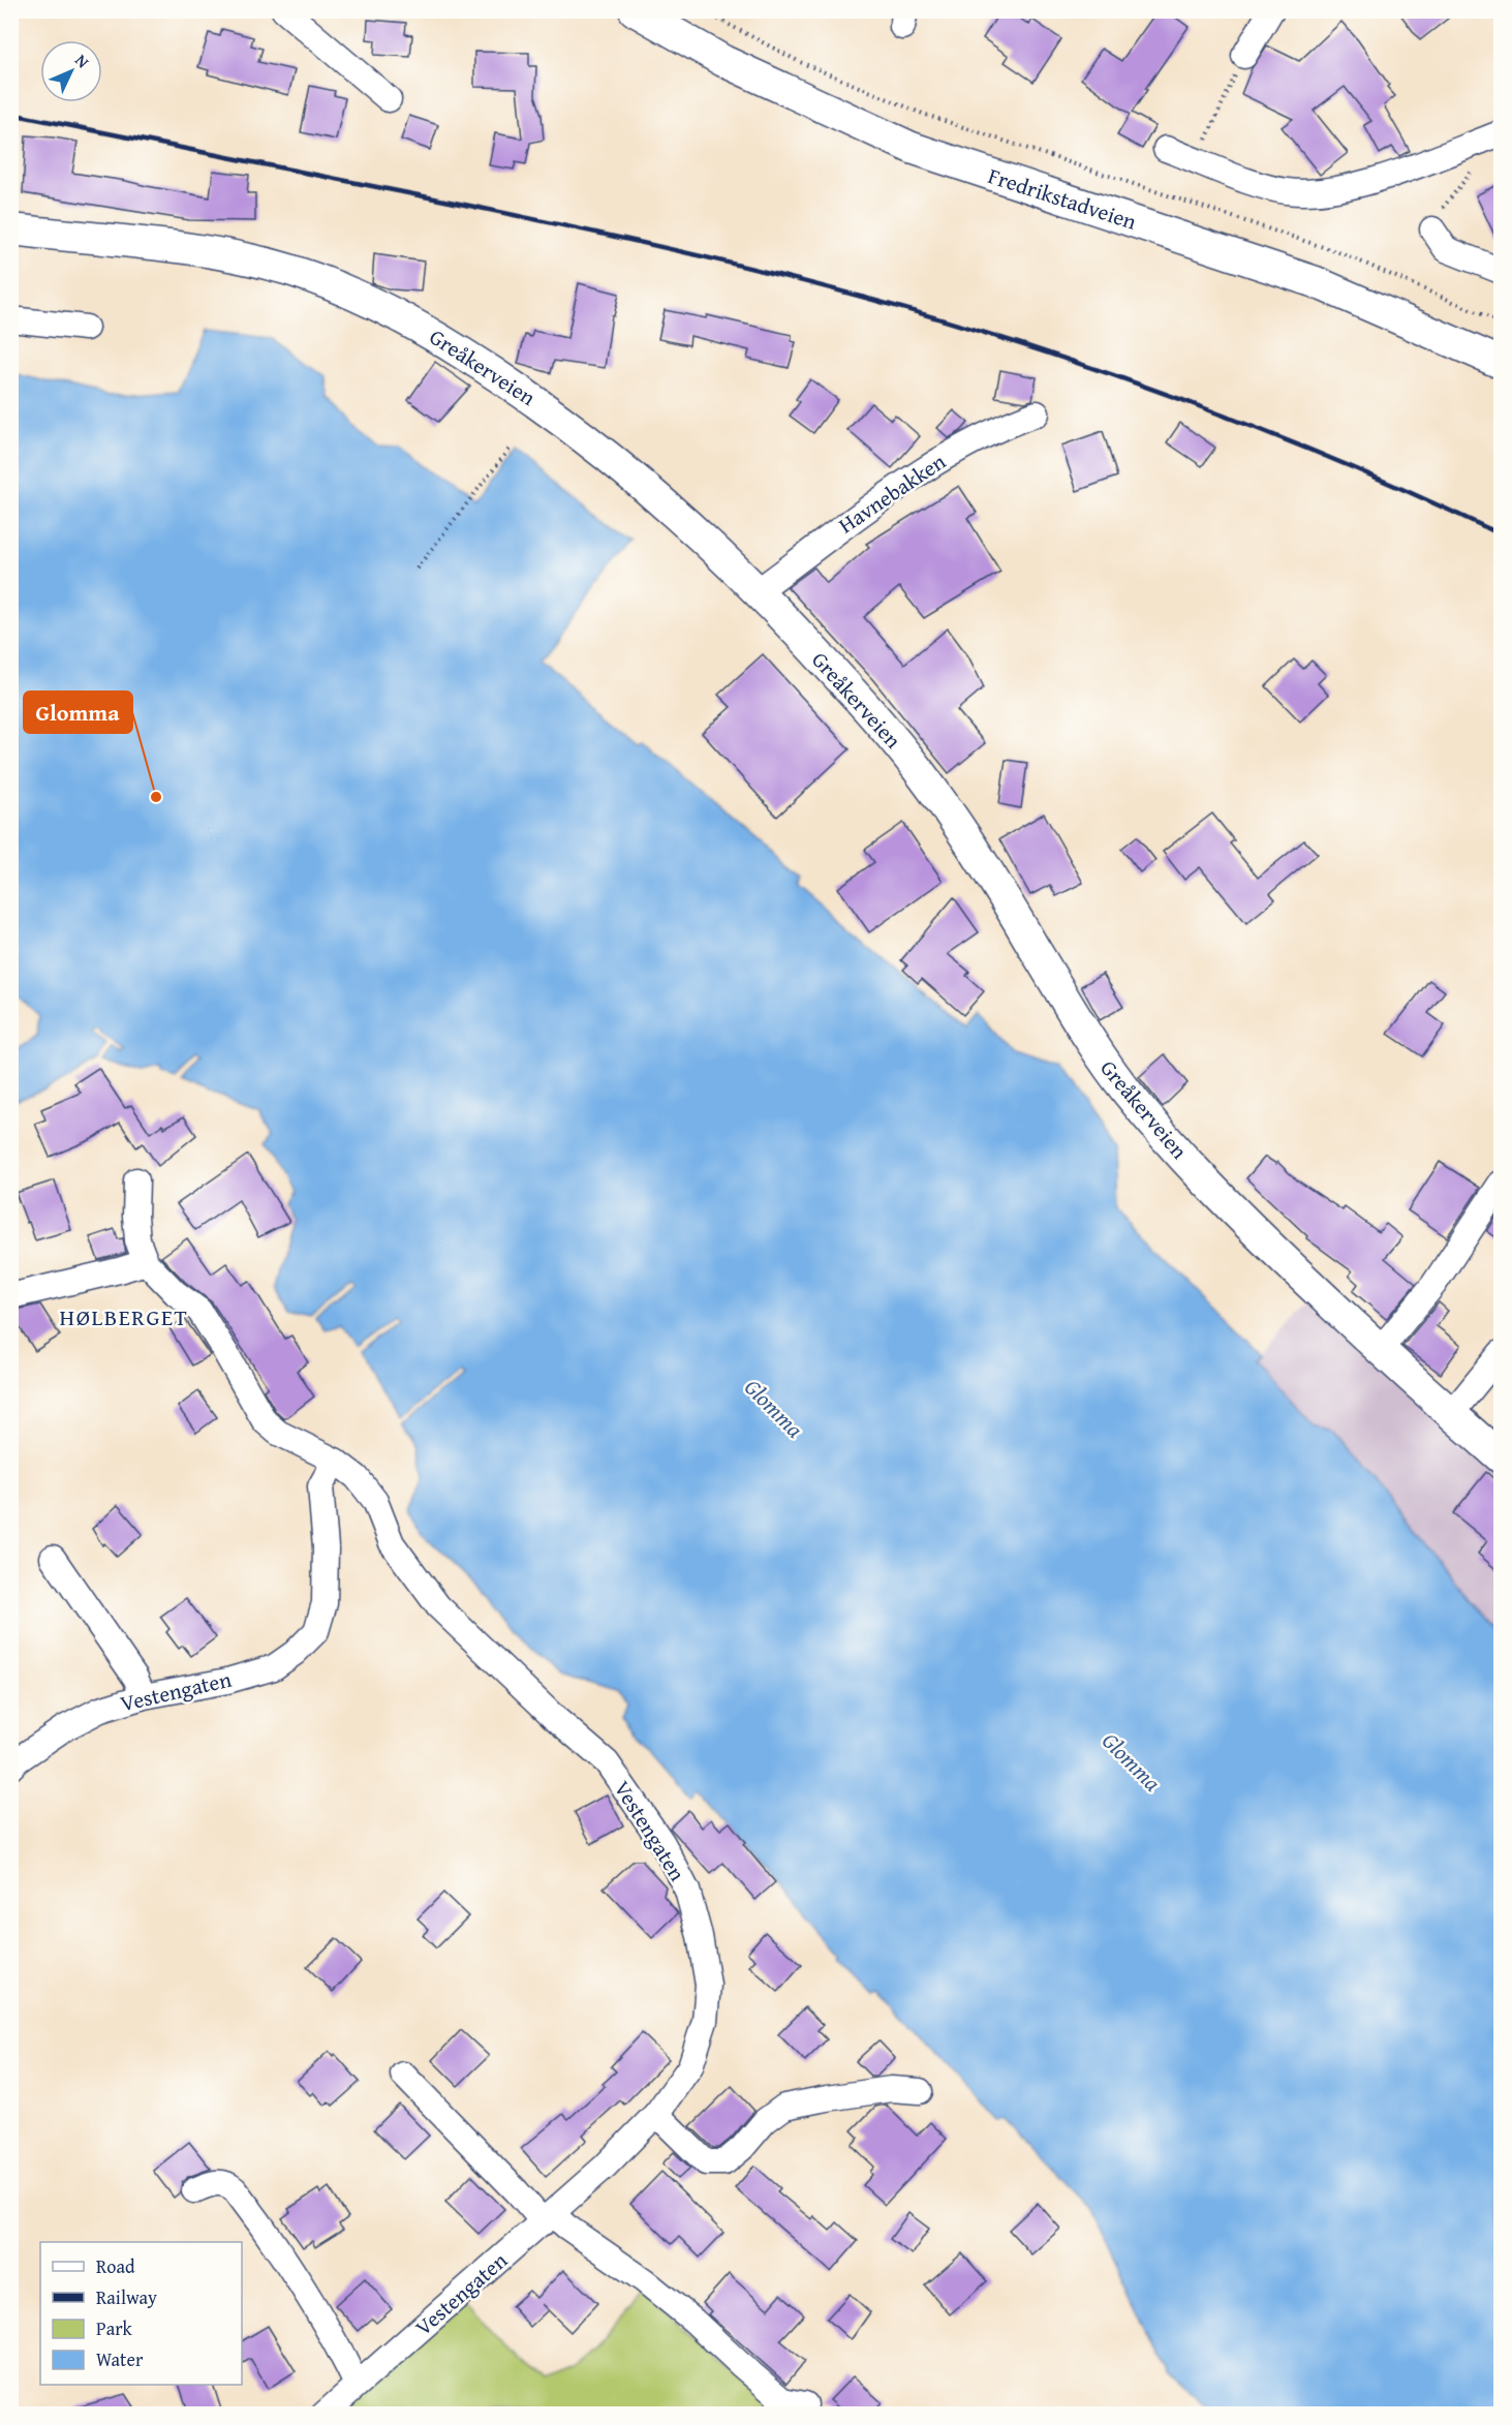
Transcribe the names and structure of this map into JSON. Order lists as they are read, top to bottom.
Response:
{
  "streets": {
    "main road": ["Fredrikstadveien", "Greåkerveien"],
    "street": ["Havnebakken", "Vestengaten"]
  },
  "crossings": [
    ["Greåkerveien", "Havnebakken"]
  ],
  "districts": ["HØLBERGET"],
  "water": ["Glomma"],
  "places": ["Glomma"],
  "legend": [
    "Road",
    "Railway",
    "Park",
    "Water"
  ],
  "north": "top right"
}
